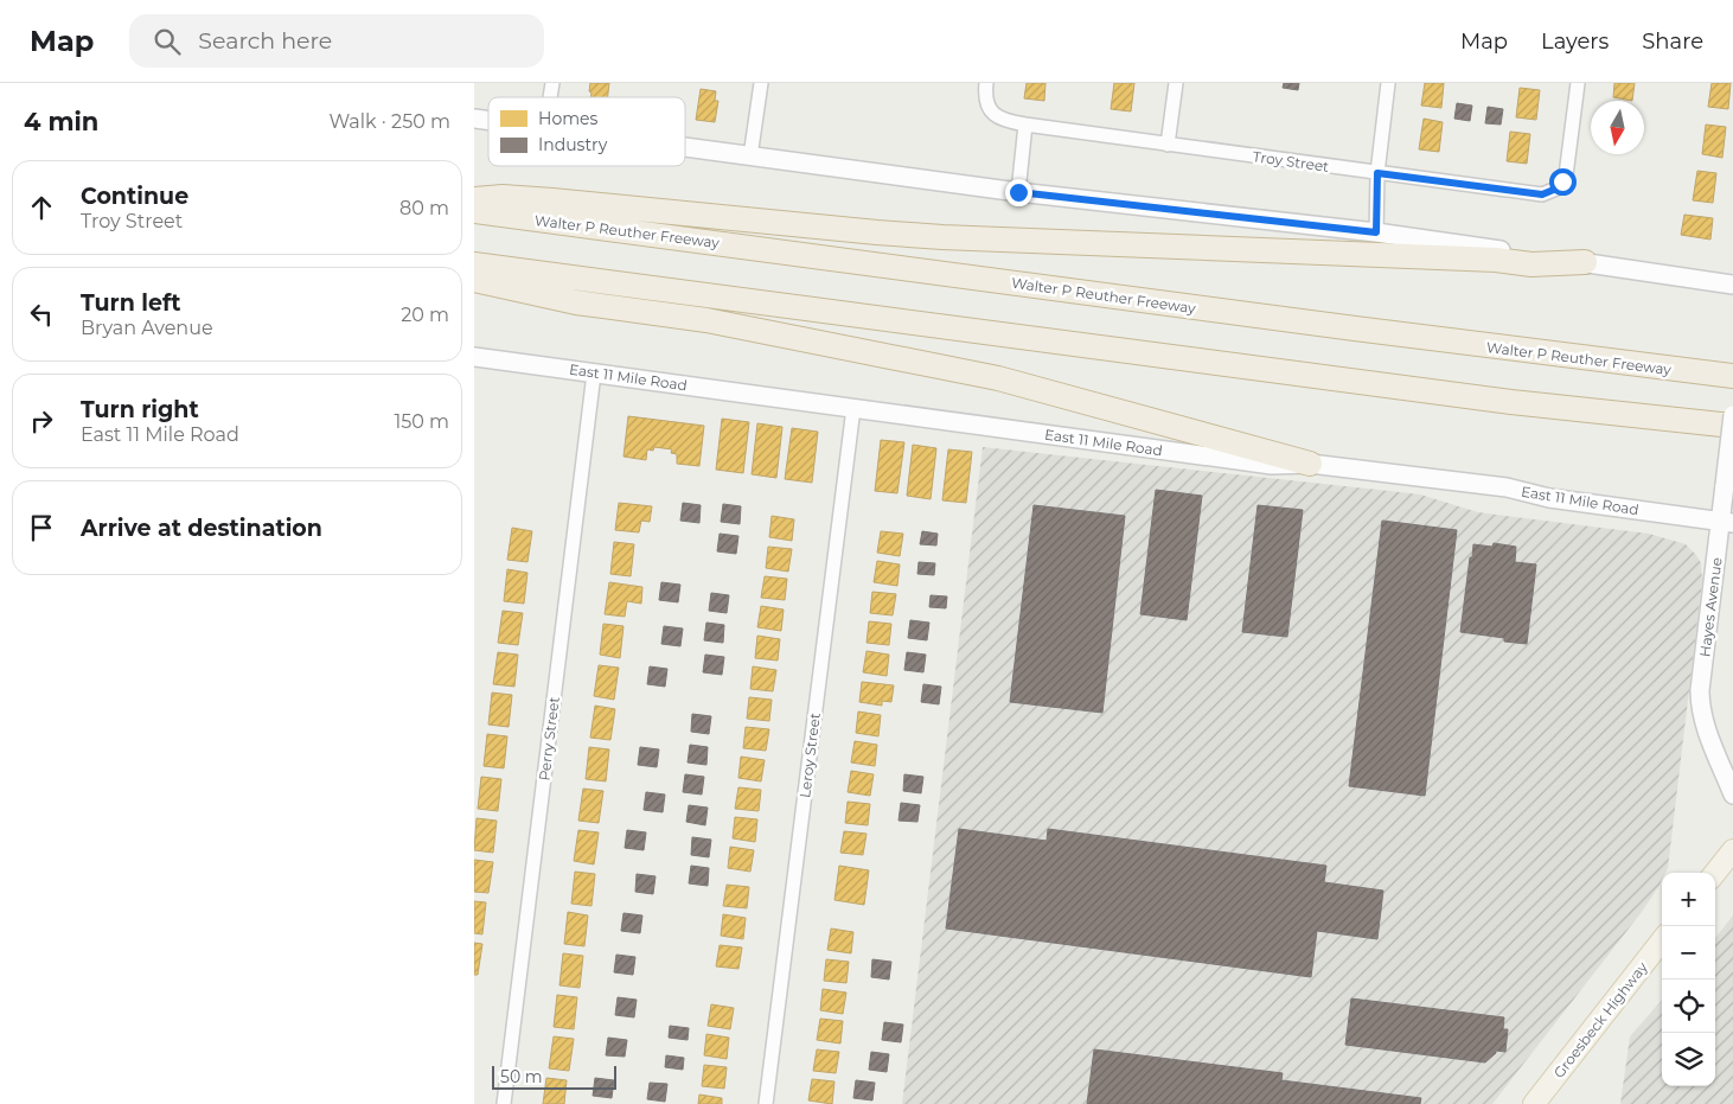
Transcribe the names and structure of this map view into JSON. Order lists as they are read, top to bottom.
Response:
{
  "streets": {
    "highway": ["Walter P Reuther Freeway"],
    "main road": ["East 11 Mile Road", "Hayes Avenue", "Groesbeck Highway"],
    "street": ["Troy Street", "Perry Street", "Leroy Street"]
  },
  "crossings": [
    ["East 11 Mile Road", "Hayes Avenue"],
    ["East 11 Mile Road", "Perry Street"],
    ["East 11 Mile Road", "Leroy Street"]
  ],
  "legend": ["Homes", "Industry"],
  "scale_bar": "50 m",
  "north": "bottom",
  "page": {
    "header": "Map",
    "search": "Search here",
    "nav": ["Map", "Layers", "Share"],
    "heading": ["4 min", "Walk · 250 m"],
    "list": [
      ["Continue", "Troy Street", "80 m"],
      ["Turn left", "Bryan Avenue", "20 m"],
      ["Turn right", "East 11 Mile Road", "150 m"],
      "Arrive at destination"
    ],
    "map_buttons": ["+", "−"],
    "scale": "50 m"
  }
}
